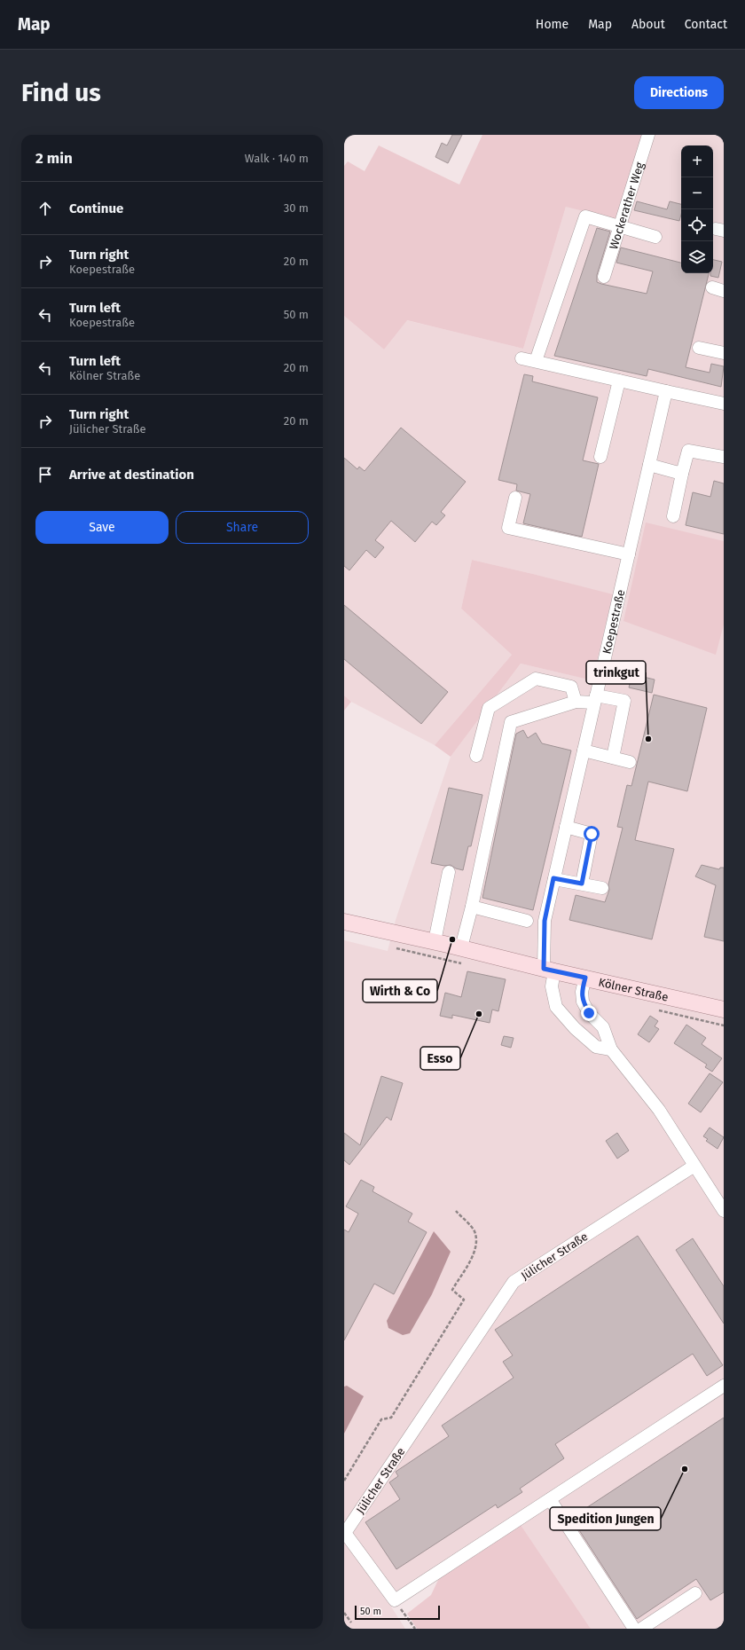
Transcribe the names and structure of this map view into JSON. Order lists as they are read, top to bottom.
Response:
{
  "streets": {
    "main road": ["Kölner Straße"],
    "street": ["Wockerather Weg", "Koepestraße", "Jülicher Straße"]
  },
  "crossings": [
    ["Koepestraße", "Kölner Straße"]
  ],
  "places": [
    "trinkgut",
    "Wirth & Co",
    "Esso",
    "Spedition Jungen"
  ],
  "scale_bar": "50 m",
  "page": {
    "header": "Map",
    "nav": [
      "Home",
      "Map",
      "About",
      "Contact"
    ],
    "buttons": [
      "Directions",
      ["Save", "Share"]
    ],
    "title": "Find us",
    "heading": ["2 min", "Walk · 140 m"],
    "map_buttons": ["+", "−"],
    "list": [
      ["Continue", "30 m"],
      ["Turn right", "Koepestraße", "20 m"],
      ["Turn left", "Koepestraße", "50 m"],
      ["Turn left", "Kölner Straße", "20 m"],
      ["Turn right", "Jülicher Straße", "20 m"],
      "Arrive at destination"
    ],
    "scale": "50 m"
  }
}
